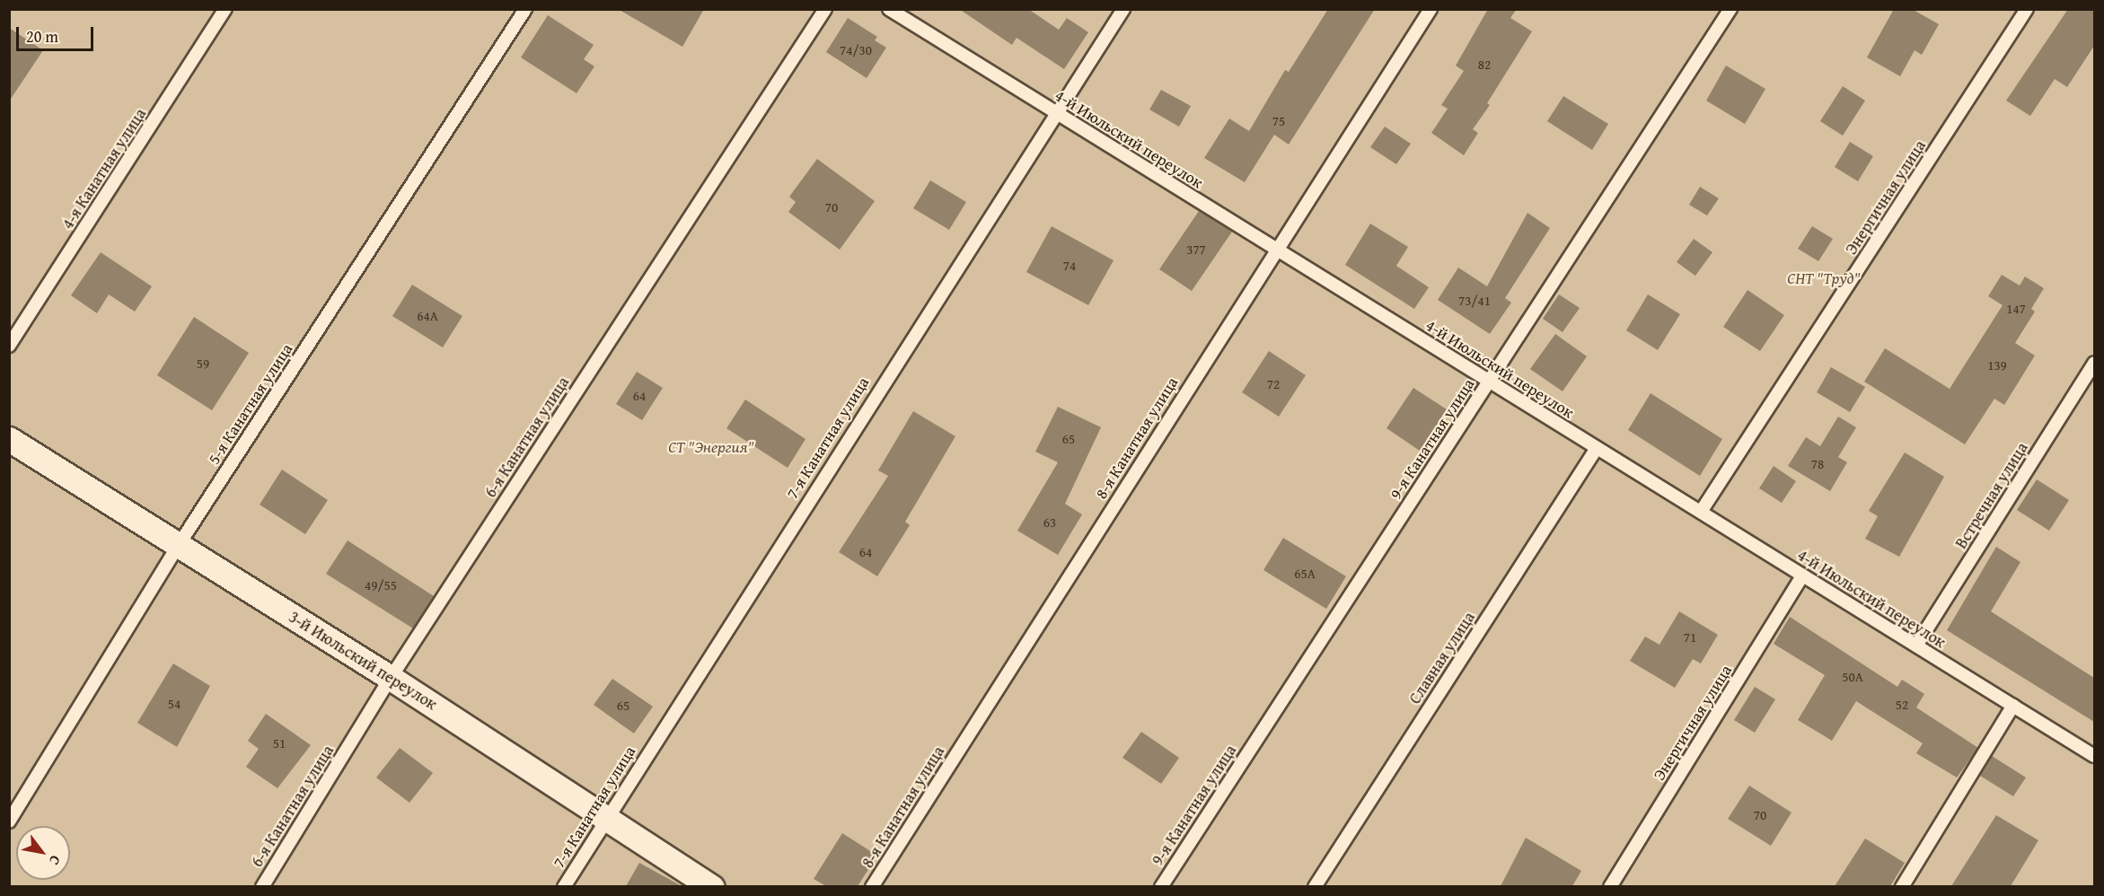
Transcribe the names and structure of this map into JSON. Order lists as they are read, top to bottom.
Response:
{
  "streets": {
    "street": ["3-й Июльский переулок"],
    "lane": [
      "4-й Июльский переулок",
      "4-я Канатная улица",
      "Энергичная улица",
      "5-я Канатная улица",
      "6-я Канатная улица",
      "7-я Канатная улица",
      "8-я Канатная улица",
      "9-я Канатная улица",
      "Встречная улица",
      "Славная улица"
    ]
  },
  "crossings": [
    ["4-й Июльский переулок", "Энергичная улица"],
    ["4-й Июльский переулок", "7-я Канатная улица"],
    ["4-й Июльский переулок", "8-я Канатная улица"],
    ["4-й Июльский переулок", "9-я Канатная улица"],
    ["4-й Июльский переулок", "Встречная улица"],
    ["4-й Июльский переулок", "Славная улица"],
    ["5-я Канатная улица", "3-й Июльский переулок"],
    ["6-я Канатная улица", "3-й Июльский переулок"],
    ["7-я Канатная улица", "3-й Июльский переулок"]
  ],
  "parks": ["СНТ \"Труд\"", "СТ \"Энергия\""],
  "house_numbers": [
    "74/30",
    "82",
    "75",
    "70",
    "377",
    "74",
    "73/41",
    "147",
    "64А",
    "59",
    "139",
    "72",
    "64",
    "65",
    "78",
    "63",
    "64",
    "65А",
    "49/55",
    "71",
    "50А",
    "54",
    "52",
    "65",
    "51",
    "70"
  ],
  "scale_bar": "20 m",
  "north": "bottom right"
}
